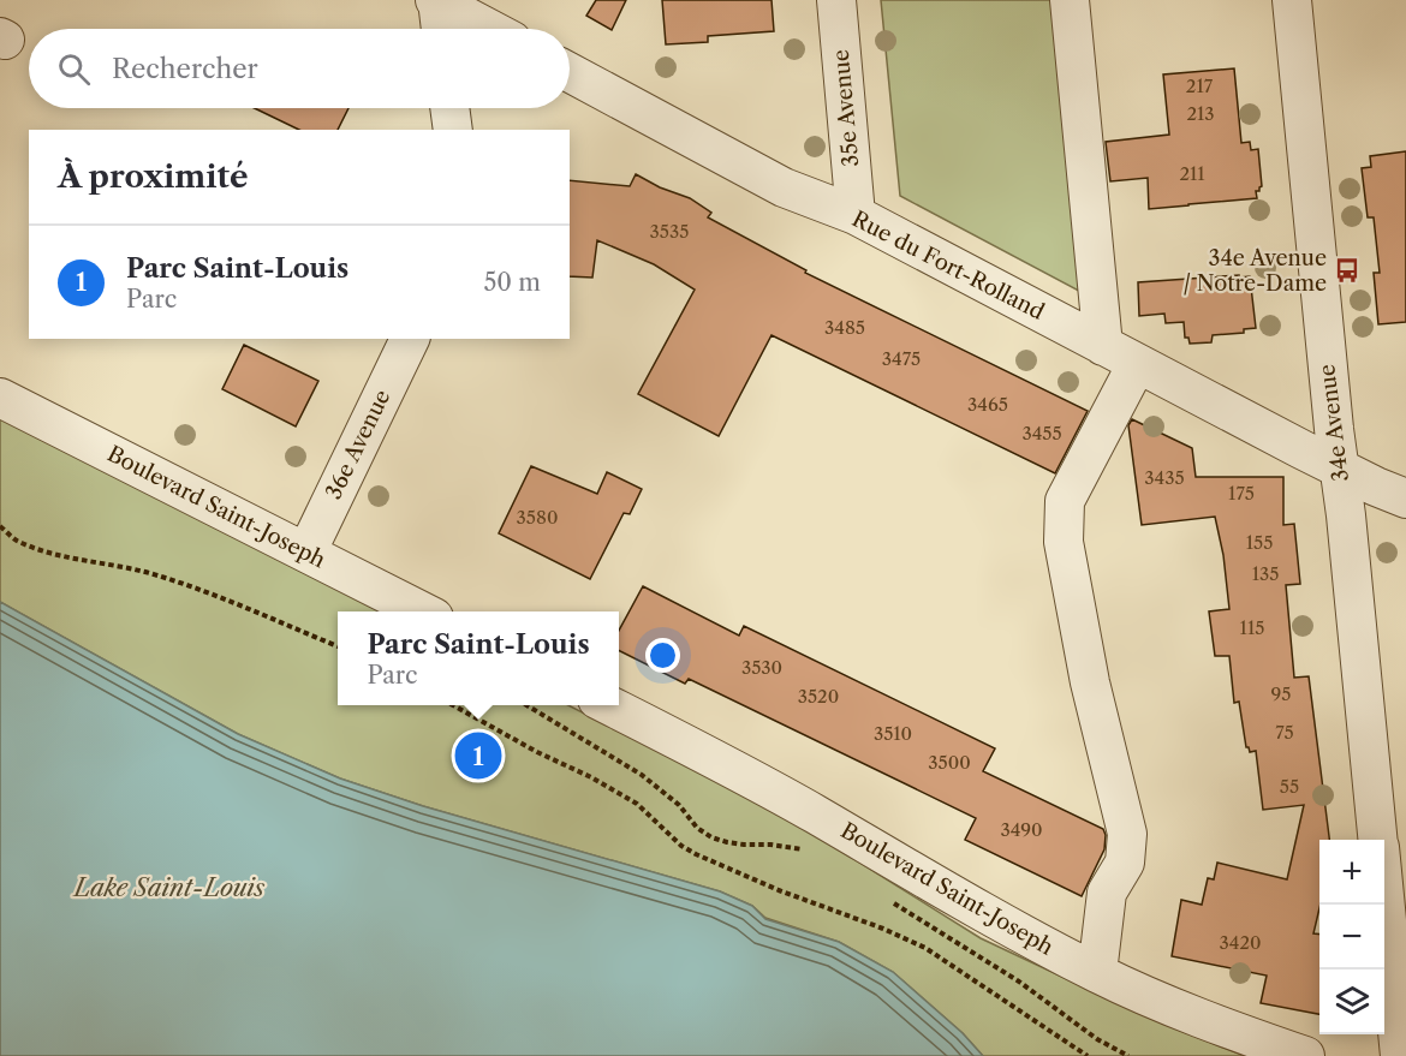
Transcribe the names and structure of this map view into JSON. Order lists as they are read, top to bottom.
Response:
{
  "streets": {
    "street": [
      "35e Avenue",
      "Rue du Fort-Rolland",
      "34e Avenue",
      "36e Avenue",
      "Boulevard Saint-Joseph"
    ]
  },
  "crossings": [
    ["35e Avenue", "Rue du Fort-Rolland"],
    ["Rue du Fort-Rolland", "34e Avenue"],
    ["36e Avenue", "Boulevard Saint-Joseph"]
  ],
  "water": ["Lake Saint-Louis"],
  "places": {
    "bus stop": ["34e Avenue / Notre-Dame"]
  },
  "house_numbers": [
    "217",
    "213",
    "211",
    "3535",
    "3485",
    "3475",
    "3465",
    "3455",
    "3435",
    "175",
    "3580",
    "155",
    "135",
    "115",
    "3530",
    "95",
    "3520",
    "75",
    "3510",
    "3500",
    "55",
    "3490",
    "3420"
  ],
  "page": {
    "search": "Rechercher",
    "heading": "À proximité",
    "list": [
      {
        "mark": "1",
        "name": "Parc Saint-Louis",
        "note": "Parc",
        "value": "50 m"
      }
    ],
    "popup": ["Parc Saint-Louis", "Parc"],
    "pins": "1",
    "map_buttons": ["+", "−"]
  }
}
